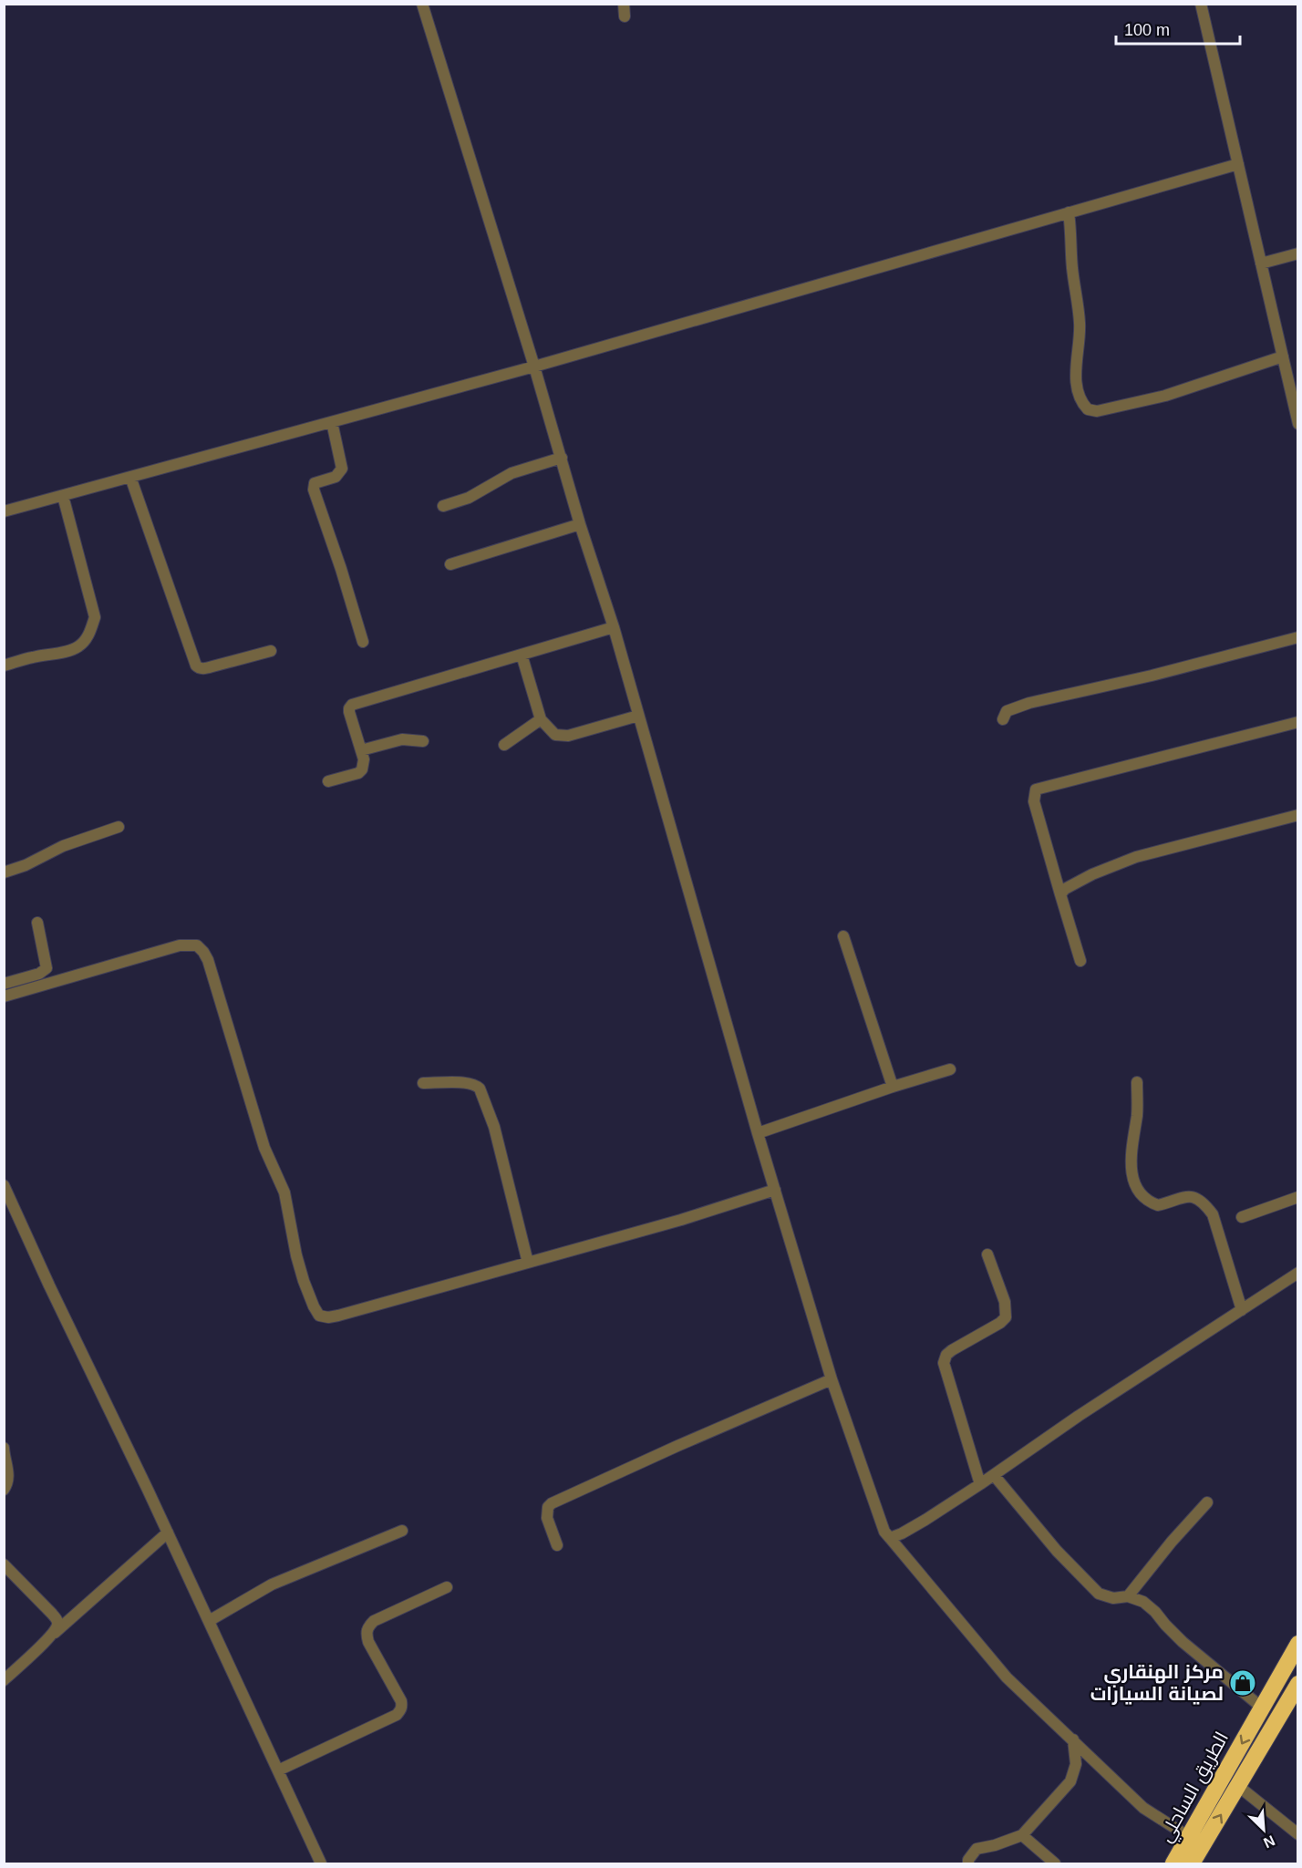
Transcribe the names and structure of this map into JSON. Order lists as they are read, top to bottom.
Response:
{
  "streets": {
    "highway": ["الطريق الساحلي"]
  },
  "places": {
    "shop": ["مركز الهنقاري لصيانة السيارات"]
  },
  "scale_bar": "100 m",
  "north": "bottom right"
}
